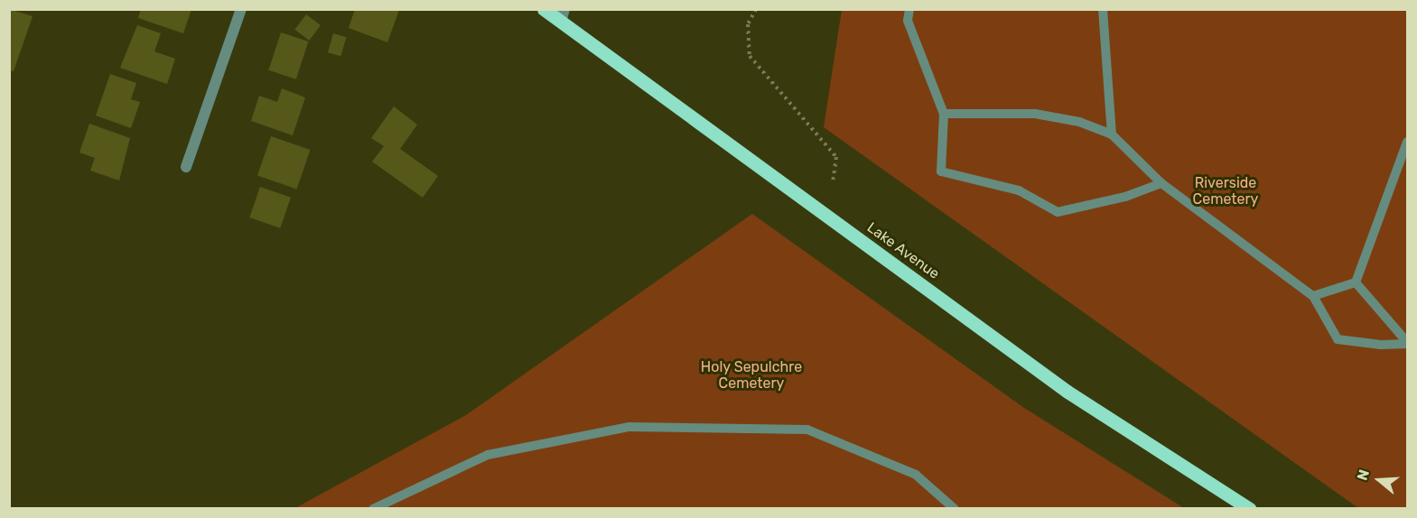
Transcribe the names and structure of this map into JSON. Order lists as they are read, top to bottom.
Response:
{
  "streets": {
    "main road": ["Lake Avenue"]
  },
  "parks": ["Riverside Cemetery", "Holy Sepulchre Cemetery"],
  "north": "left"
}
